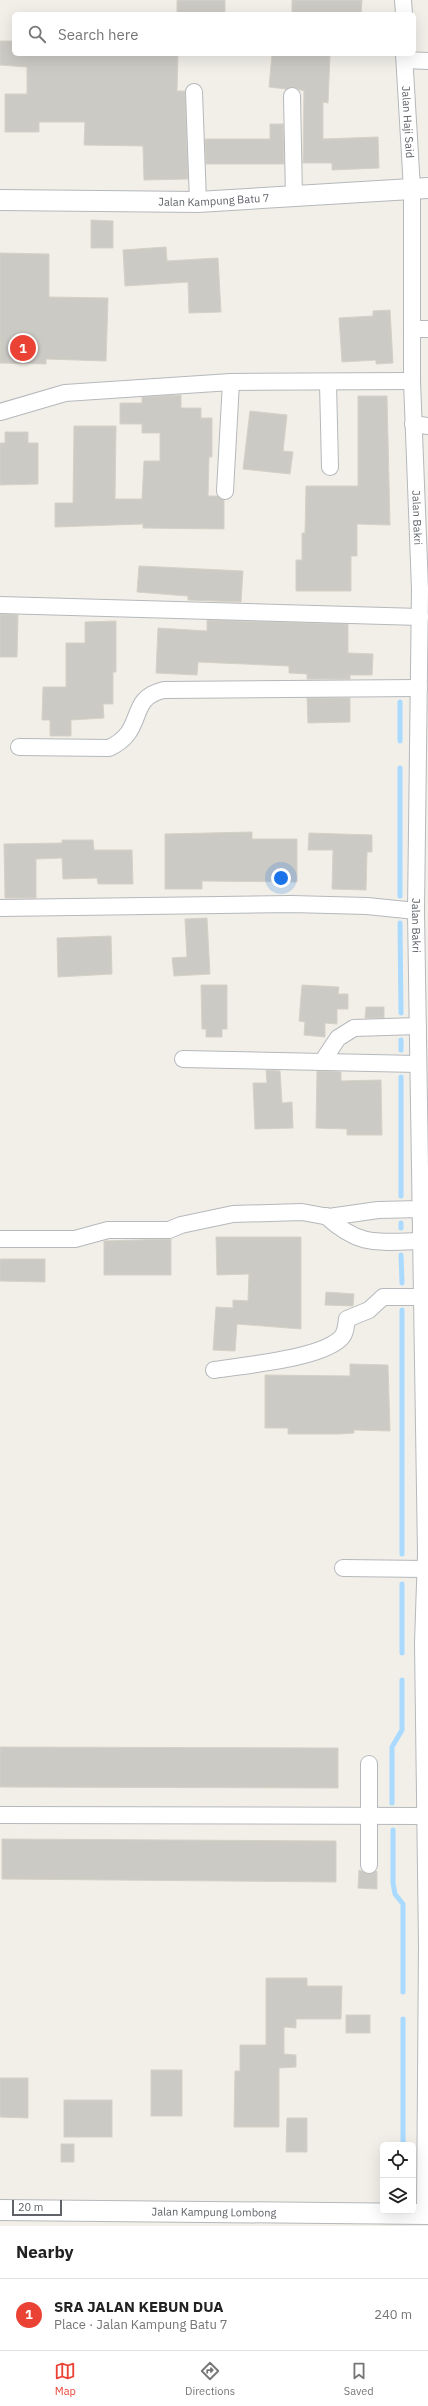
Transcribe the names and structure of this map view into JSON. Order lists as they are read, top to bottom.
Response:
{
  "streets": {
    "street": [
      "Jalan Haji Said",
      "Jalan Kampung Batu 7",
      "Jalan Bakri",
      "Jalan Kampung Lombong"
    ]
  },
  "crossings": [
    ["Jalan Haji Said", "Jalan Kampung Batu 7"],
    ["Jalan Haji Said", "Jalan Bakri"],
    ["Jalan Kampung Batu 7", "Jalan Bakri"],
    ["Jalan Bakri", "Jalan Kampung Lombong"]
  ],
  "scale_bar": "20 m",
  "page": {
    "search": "Search here",
    "pins": "1",
    "scale": "20 m",
    "heading": "Nearby",
    "list": [
      {
        "mark": "1",
        "name": "SRA JALAN KEBUN DUA",
        "note": "Place · Jalan Kampung Batu 7",
        "value": "240 m"
      }
    ],
    "nav": ["Map", "Directions", "Saved"]
  }
}
